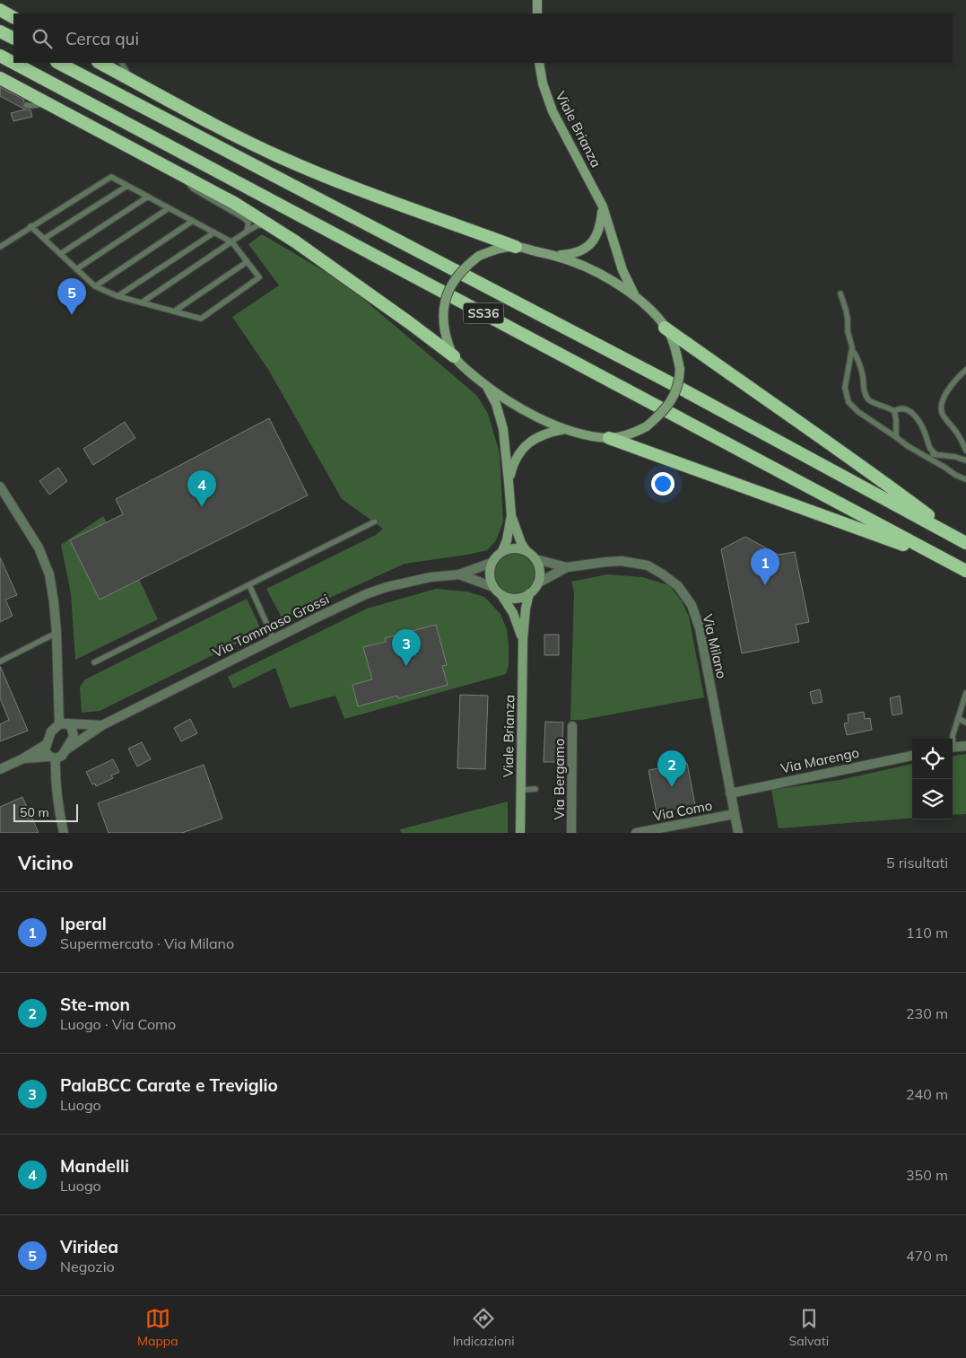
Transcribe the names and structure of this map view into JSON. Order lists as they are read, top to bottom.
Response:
{
  "streets": {
    "highway": ["SS36"],
    "main road": ["Viale Brianza"],
    "street": [
      "Via Tommaso Grossi",
      "Via Milano",
      "Via Marengo",
      "Via Bergamo",
      "Via Como"
    ]
  },
  "crossings": [
    ["Viale Brianza", "Via Tommaso Grossi"],
    ["Viale Brianza", "Via Milano"],
    ["Via Tommaso Grossi", "Via Milano"],
    ["Via Milano", "Via Marengo"],
    ["Via Milano", "Via Como"]
  ],
  "scale_bar": "50 m",
  "page": {
    "search": "Cerca qui",
    "pins": [
      "5",
      "4",
      "1",
      "3",
      "2"
    ],
    "scale": "50 m",
    "heading": ["Vicino", "5 risultati"],
    "list": [
      {
        "mark": "1",
        "name": "Iperal",
        "note": "Supermercato · Via Milano",
        "value": "110 m"
      },
      {
        "mark": "2",
        "name": "Ste-mon",
        "note": "Luogo · Via Como",
        "value": "230 m"
      },
      {
        "mark": "3",
        "name": "PalaBCC Carate e Treviglio",
        "note": "Luogo",
        "value": "240 m"
      },
      {
        "mark": "4",
        "name": "Mandelli",
        "note": "Luogo",
        "value": "350 m"
      },
      {
        "mark": "5",
        "name": "Viridea",
        "note": "Negozio",
        "value": "470 m"
      }
    ],
    "nav": ["Mappa", "Indicazioni", "Salvati"]
  }
}
